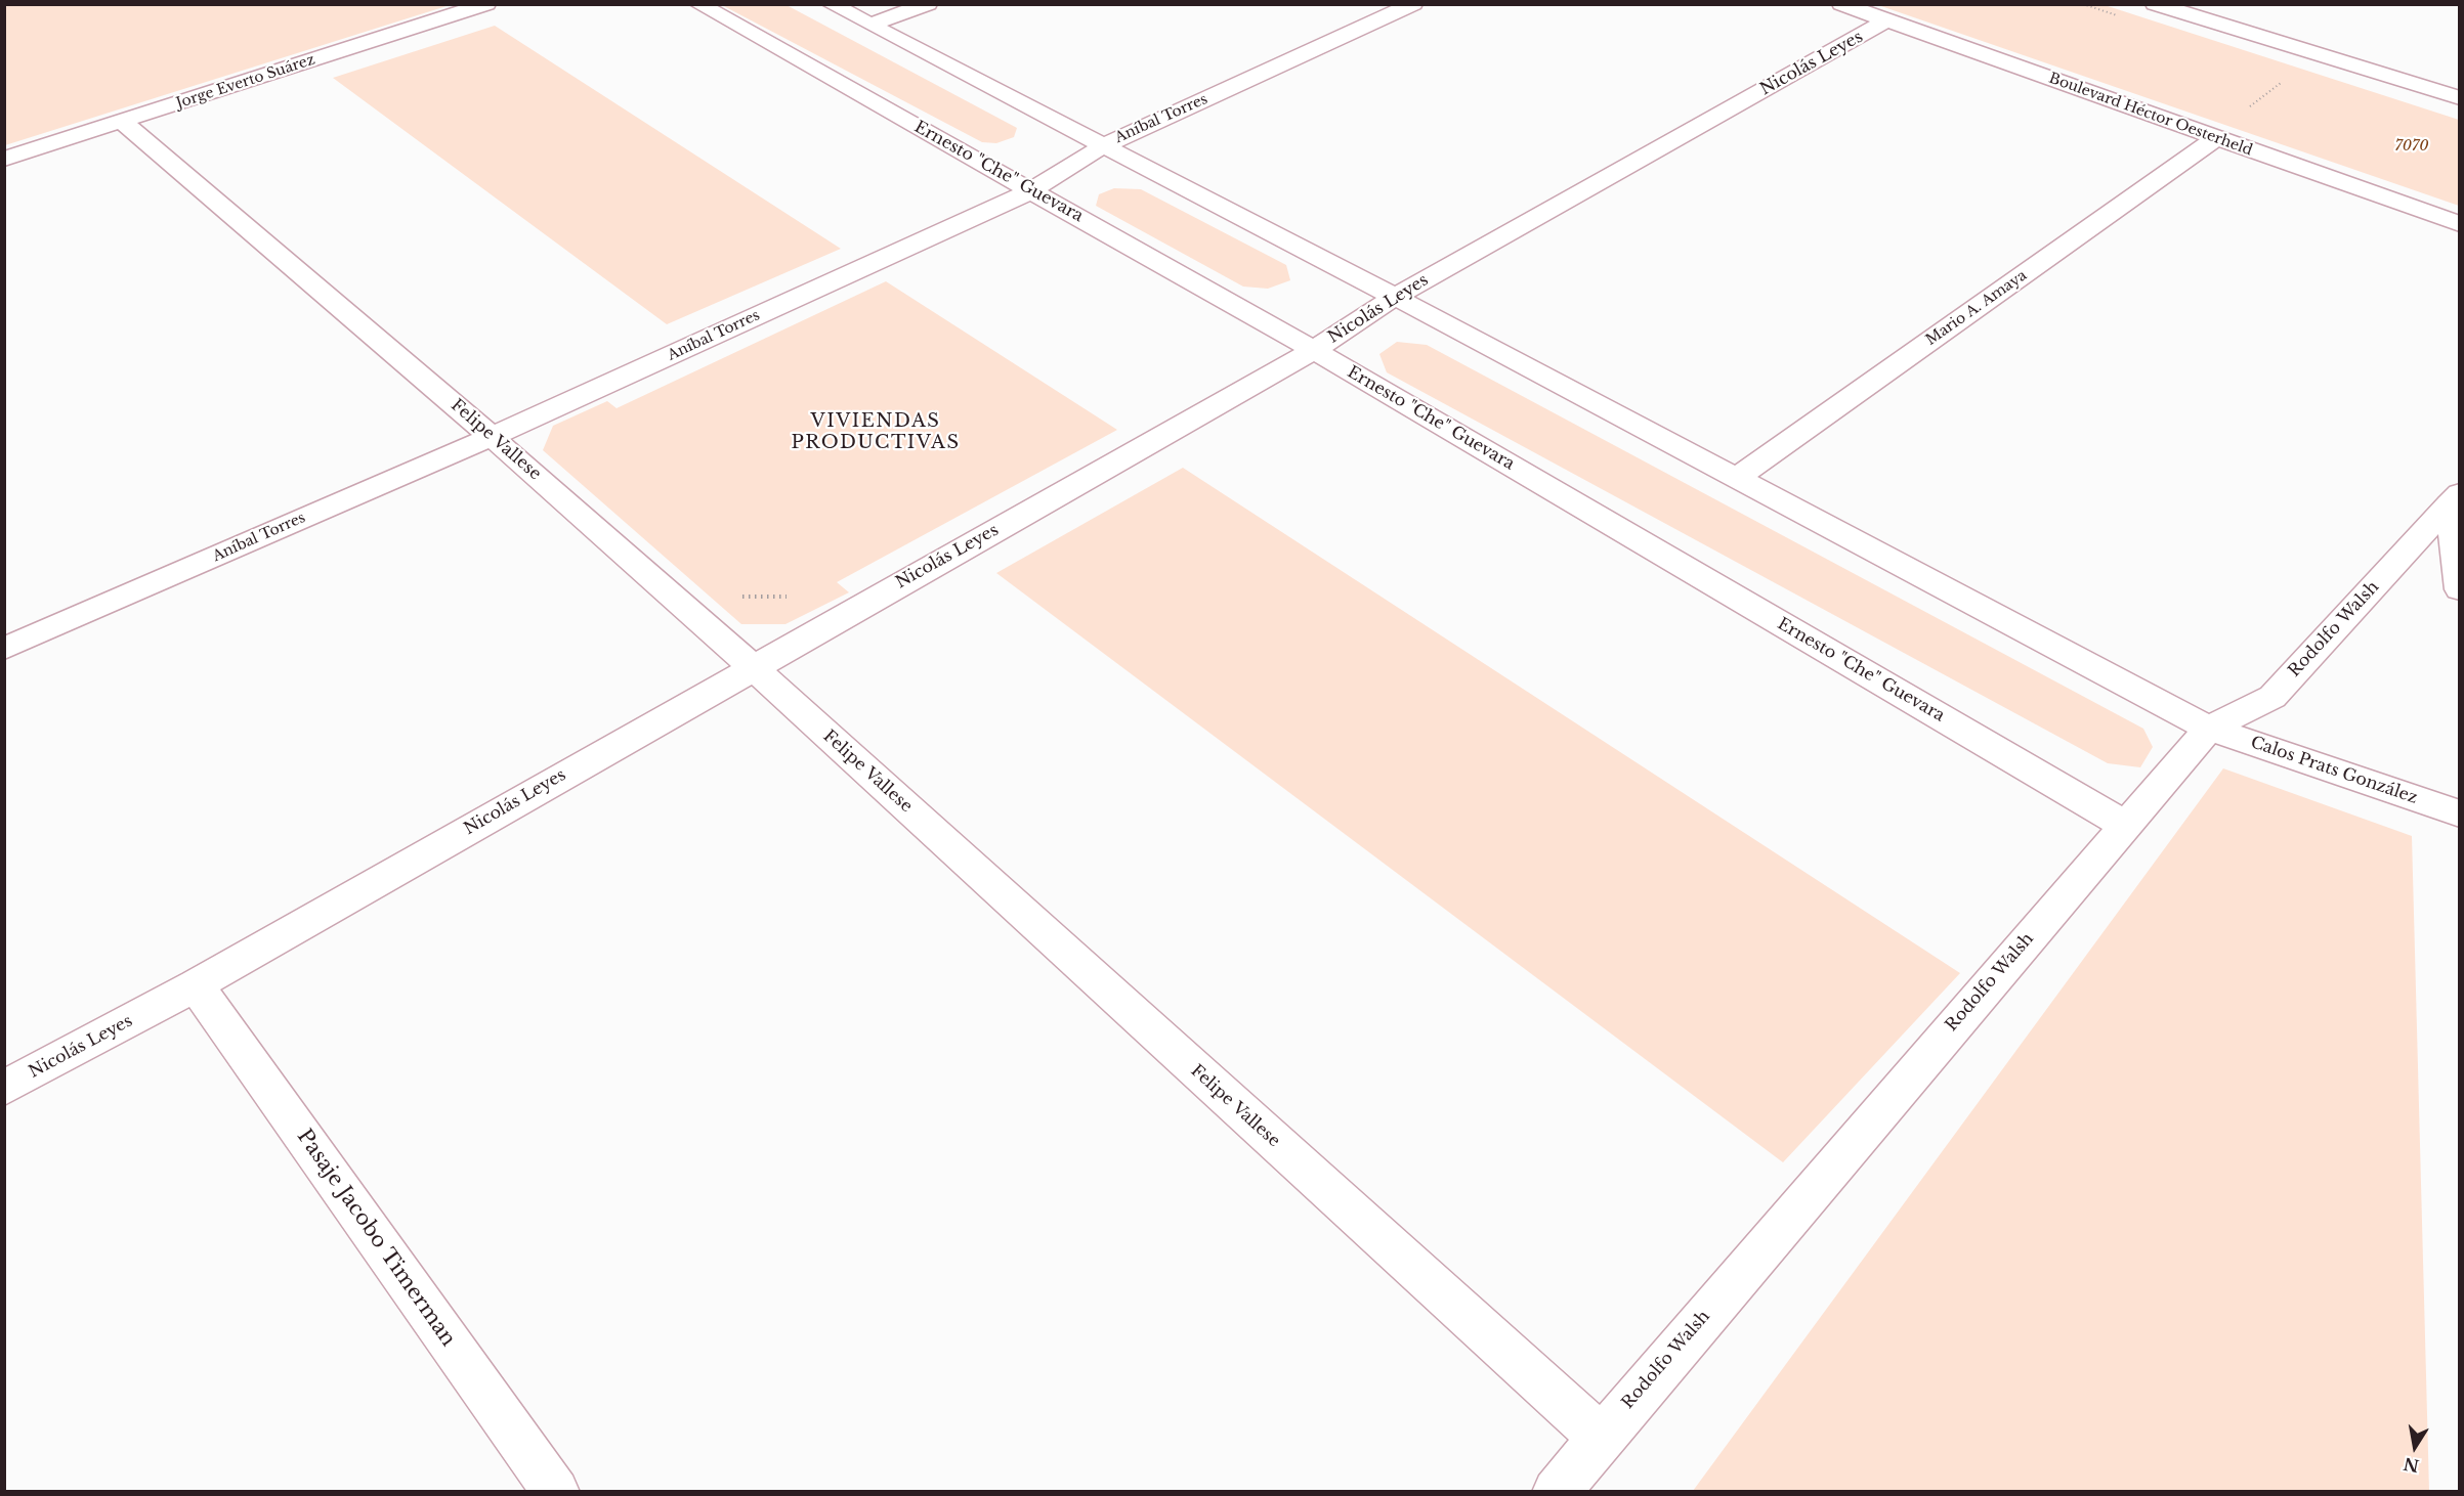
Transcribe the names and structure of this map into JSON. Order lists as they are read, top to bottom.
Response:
{
  "streets": {
    "street": [
      "Nicolás Leyes",
      "Jorge Everto Suárez",
      "Boulevard Héctor Oesterheld",
      "Aníbal Torres",
      "Ernesto \"Che\" Guevara",
      "Mario A. Amaya",
      "Felipe Vallese",
      "Rodolfo Walsh",
      "Calos Prats González",
      "Pasaje Jacobo Timerman"
    ]
  },
  "crossings": [
    ["Nicolás Leyes", "Boulevard Héctor Oesterheld"],
    ["Nicolás Leyes", "Ernesto \"Che\" Guevara"],
    ["Nicolás Leyes", "Felipe Vallese"],
    ["Nicolás Leyes", "Pasaje Jacobo Timerman"],
    ["Jorge Everto Suárez", "Felipe Vallese"],
    ["Boulevard Héctor Oesterheld", "Mario A. Amaya"],
    ["Aníbal Torres", "Ernesto \"Che\" Guevara"],
    ["Aníbal Torres", "Felipe Vallese"],
    ["Ernesto \"Che\" Guevara", "Rodolfo Walsh"],
    ["Felipe Vallese", "Rodolfo Walsh"],
    ["Rodolfo Walsh", "Calos Prats González"]
  ],
  "districts": ["VIVIENDAS PRODUCTIVAS"],
  "parks": ["7070"],
  "north": "bottom"
}
